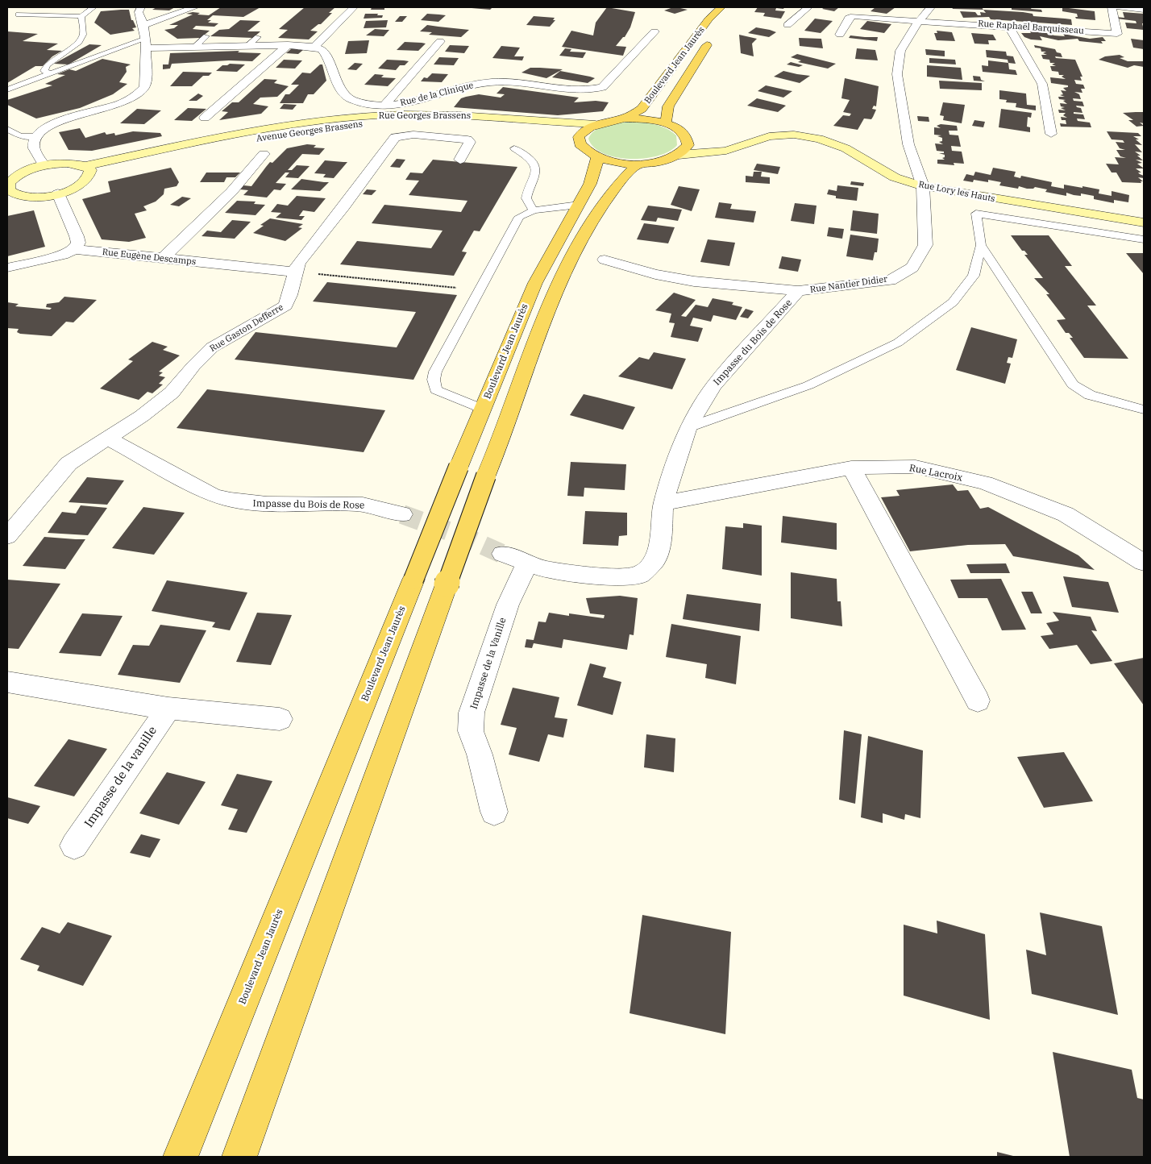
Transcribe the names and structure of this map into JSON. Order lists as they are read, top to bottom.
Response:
{
  "streets": {
    "main road": ["Boulevard Jean Jaurès"],
    "street": [
      "Rue Raphaël Barquisseau",
      "Rue de la Clinique",
      "Rue Georges Brassens",
      "Avenue Georges Brassens",
      "Rue Lory les Hauts",
      "Rue Eugène Descamps",
      "Rue Nantier Didier",
      "Rue Gaston Defferre",
      "Impasse du Bois de Rose",
      "Rue Lacroix",
      "Impasse de la Vanille",
      "Impasse de la vanille"
    ]
  },
  "crossings": [
    ["Rue Raphaël Barquisseau", "Rue Nantier Didier"],
    ["Rue Georges Brassens", "Avenue Georges Brassens"],
    ["Rue Lory les Hauts", "Rue Nantier Didier"],
    ["Rue Eugène Descamps", "Rue Gaston Defferre"],
    ["Rue Nantier Didier", "Impasse du Bois de Rose"],
    ["Rue Gaston Defferre", "Impasse du Bois de Rose"],
    ["Impasse du Bois de Rose", "Rue Lacroix"],
    ["Impasse du Bois de Rose", "Impasse de la Vanille"]
  ]
}
